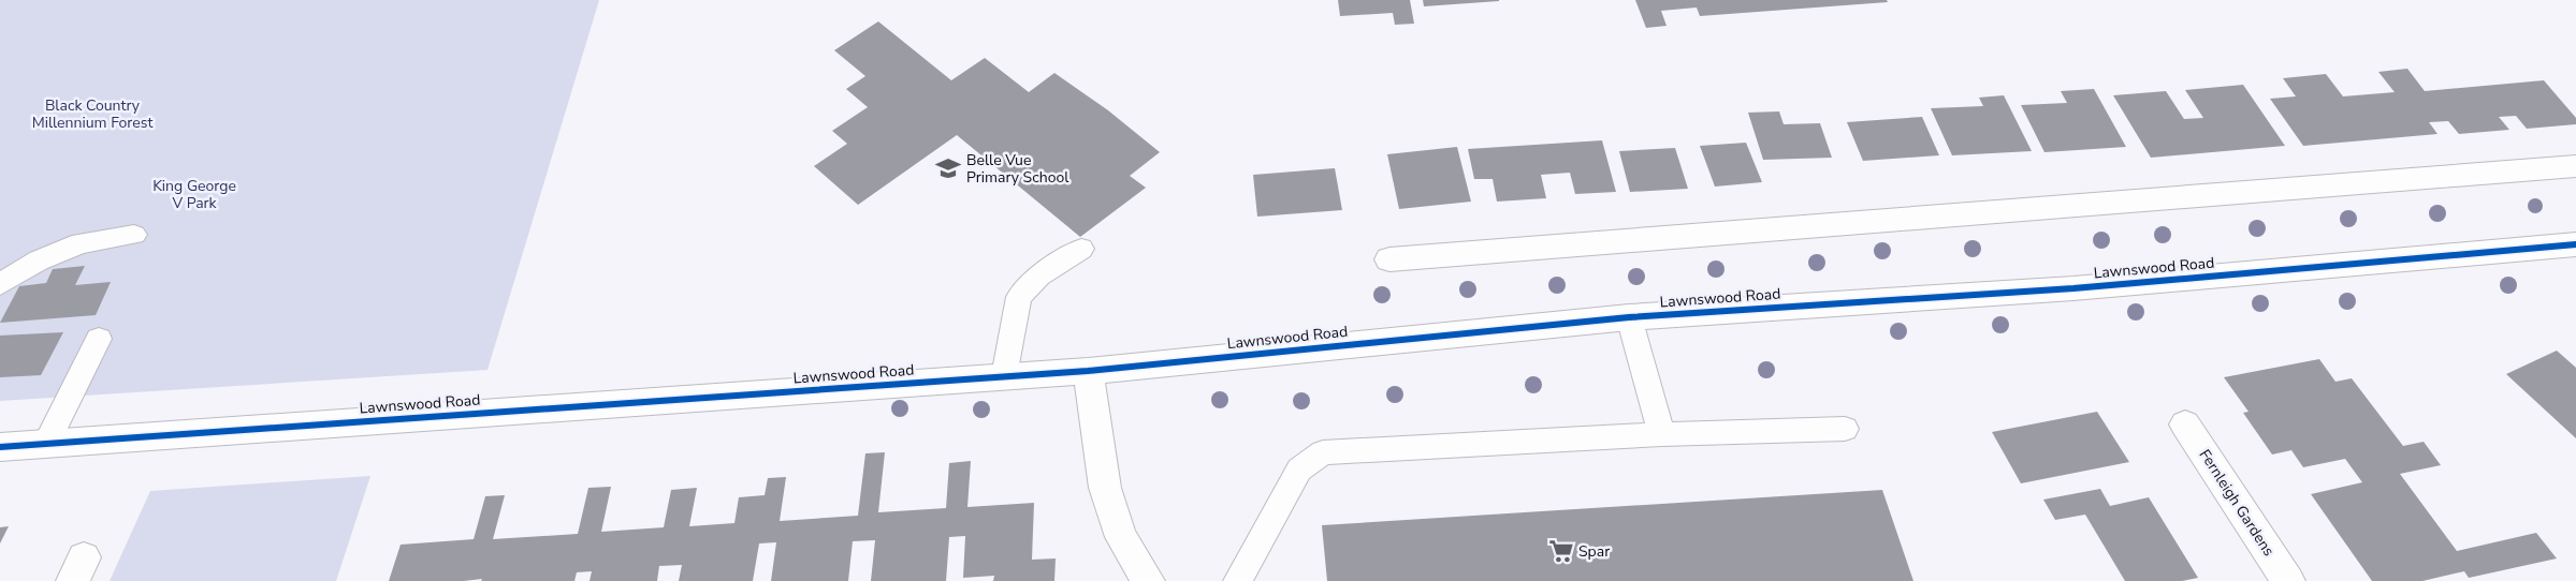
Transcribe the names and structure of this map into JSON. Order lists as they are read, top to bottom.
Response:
{
  "streets": {
    "street": ["Lawnswood Road", "Fernleigh Gardens"]
  },
  "parks": ["Black Country Millennium Forest", "King George V Park"],
  "places": {
    "school or university": ["Belle Vue Primary School"],
    "supermarket": ["Spar"]
  }
}
